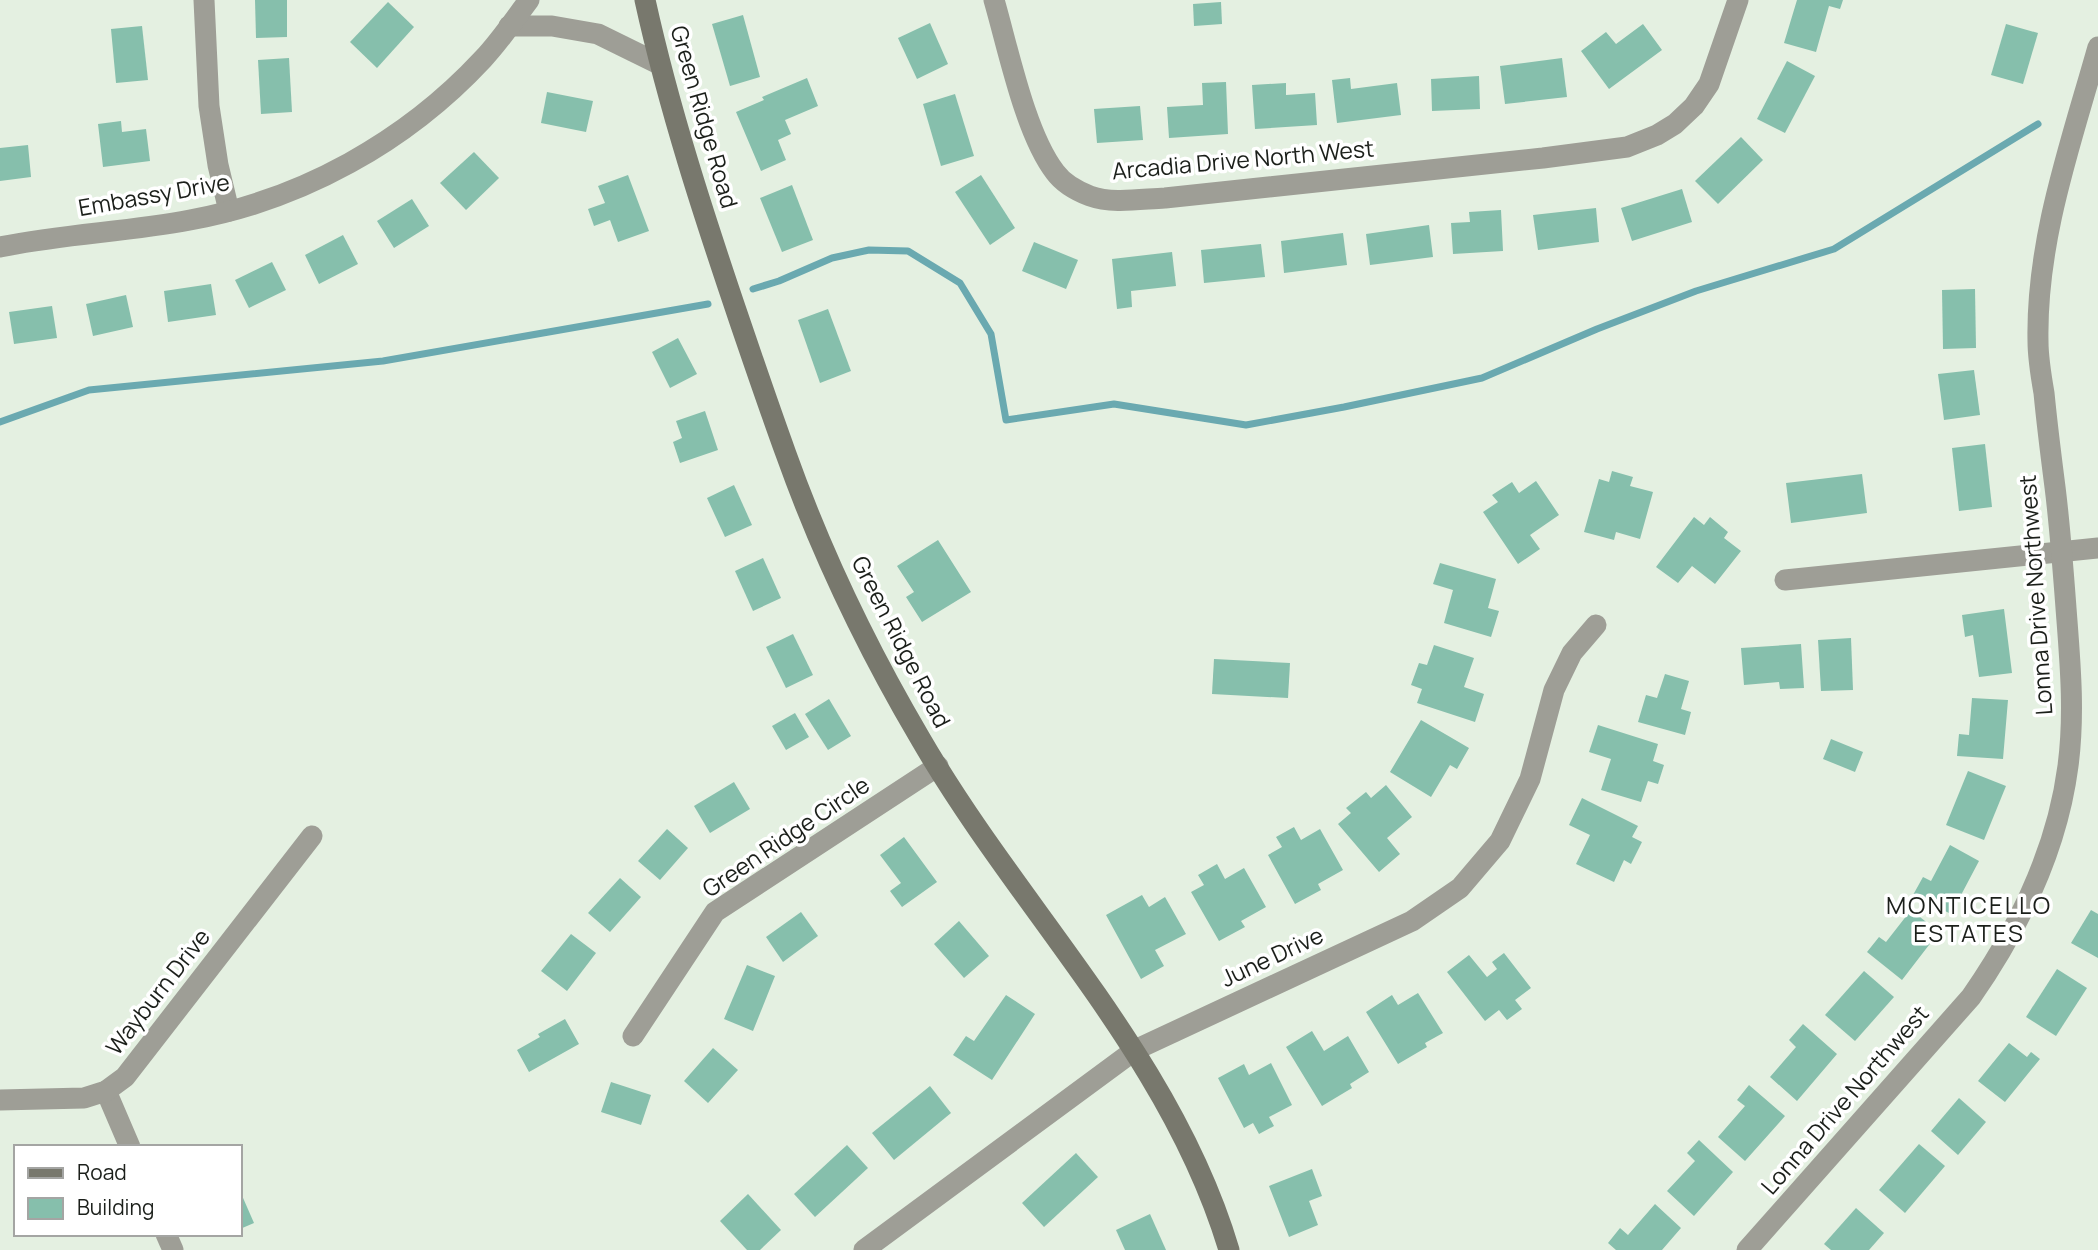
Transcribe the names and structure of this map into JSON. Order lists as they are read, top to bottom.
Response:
{
  "streets": {
    "street": [
      "Green Ridge Road",
      "Arcadia Drive North West",
      "Embassy Drive",
      "Lonna Drive Northwest",
      "Green Ridge Circle",
      "June Drive",
      "Wayburn Drive"
    ]
  },
  "crossings": [
    ["Green Ridge Road", "Green Ridge Circle"],
    ["Green Ridge Road", "June Drive"]
  ],
  "districts": ["MONTICELLO ESTATES"],
  "legend": ["Road", "Building"]
}
